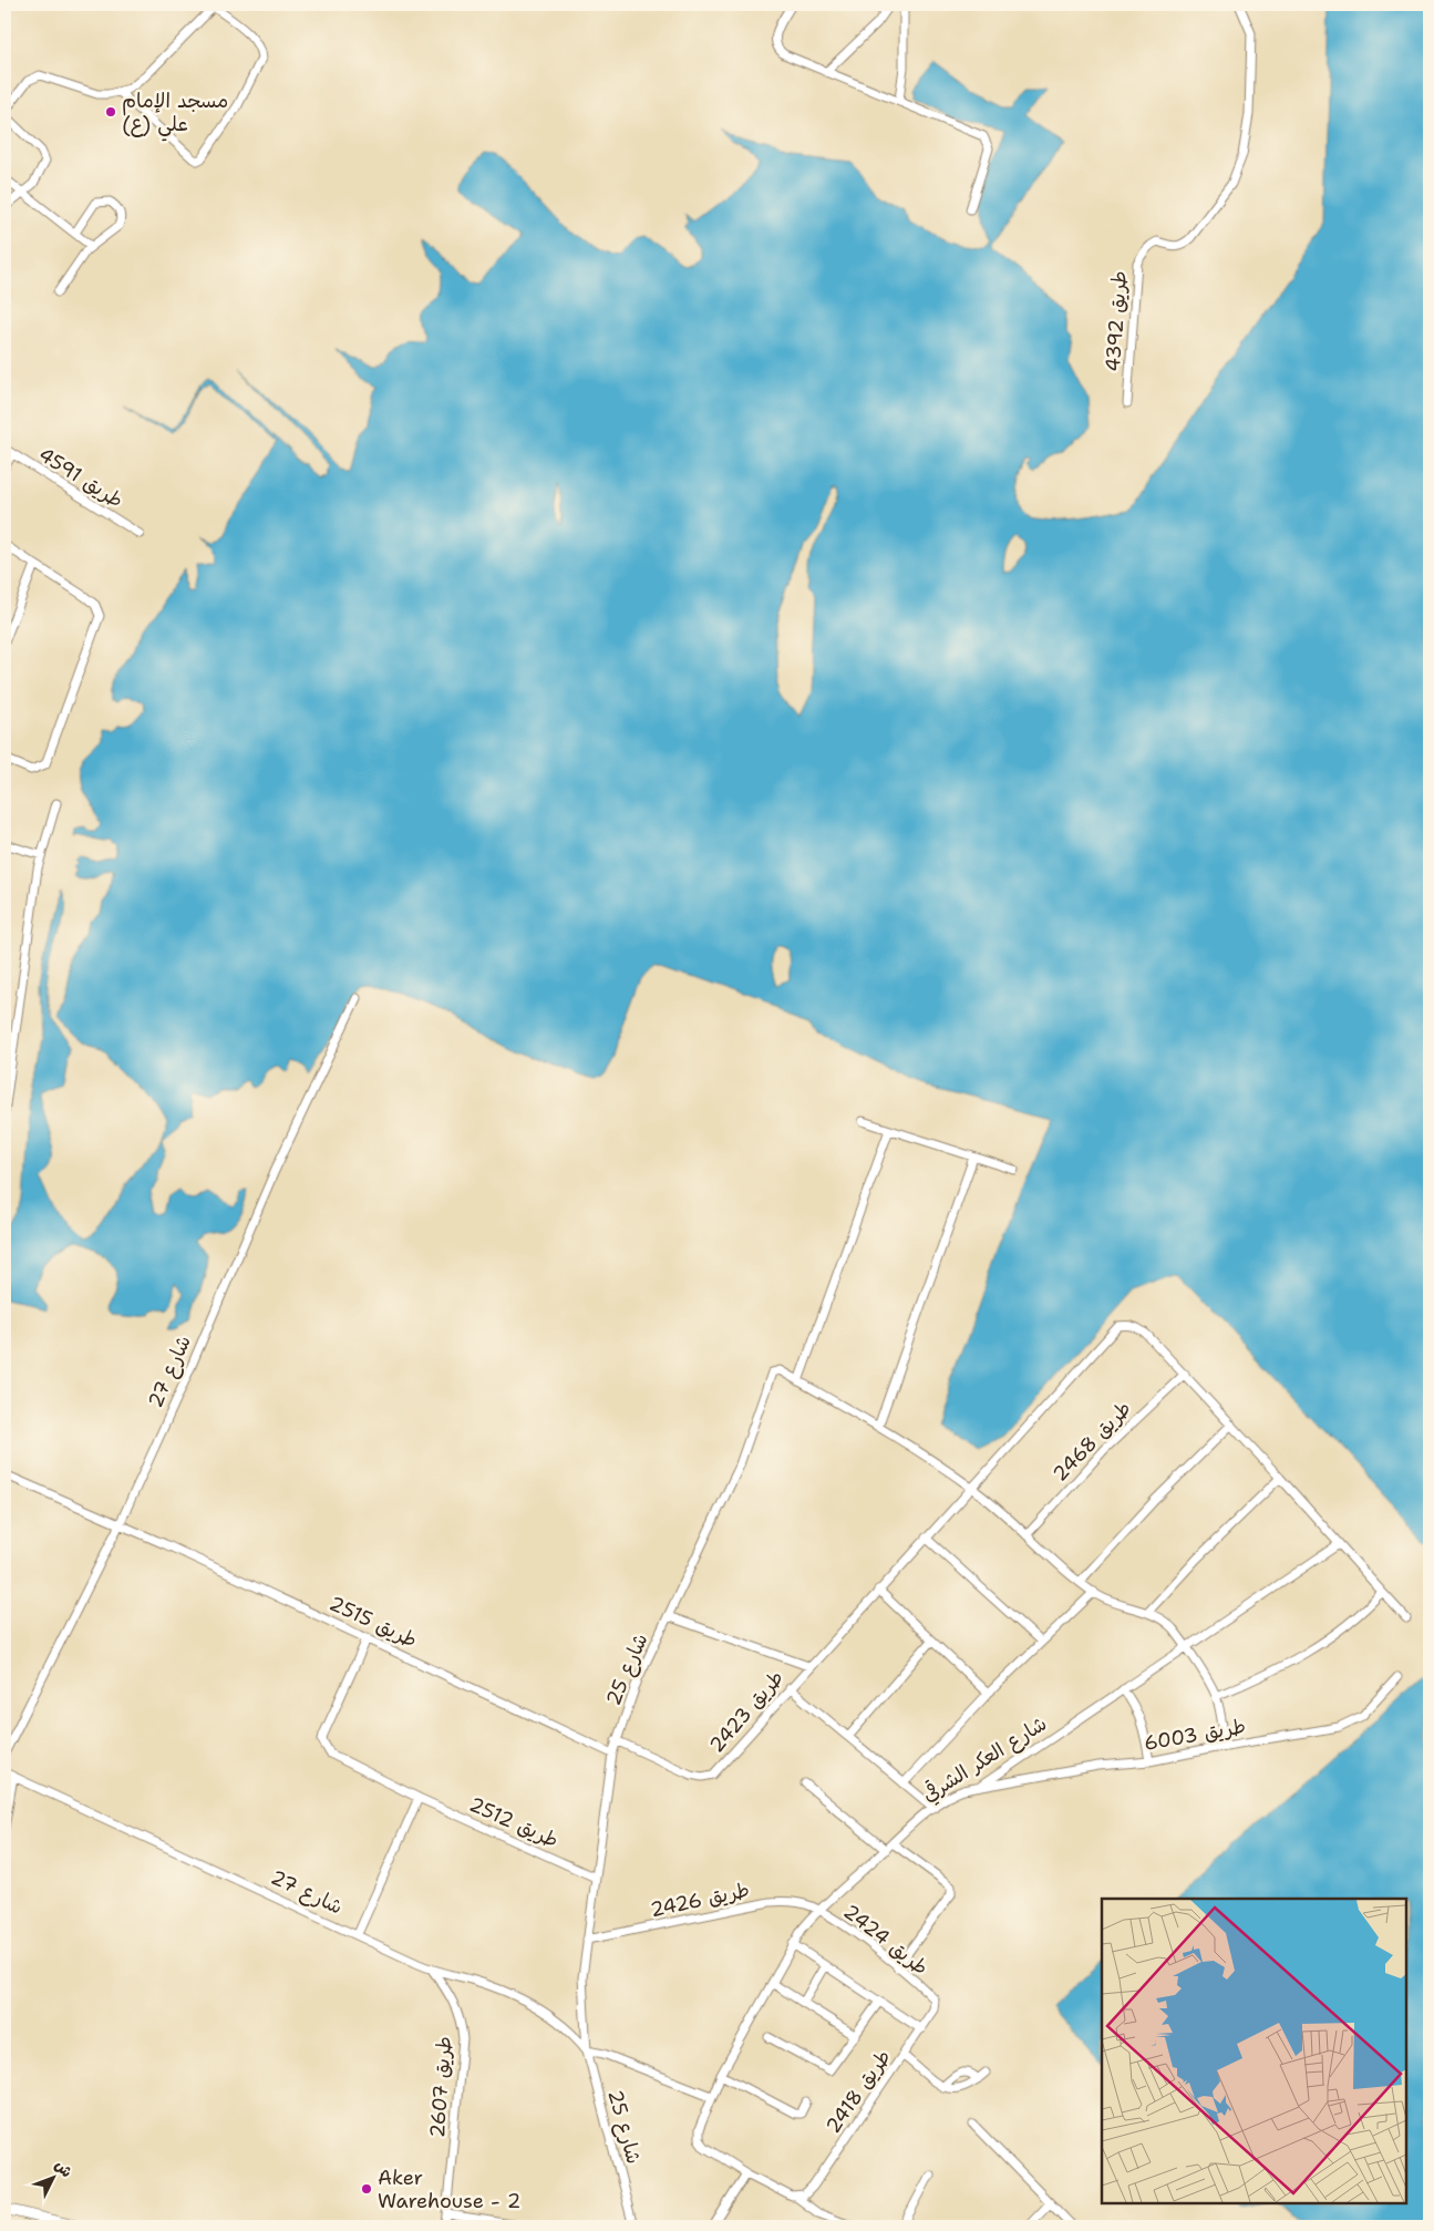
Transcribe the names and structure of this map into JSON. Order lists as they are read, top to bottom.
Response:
{
  "streets": {
    "street": [
      "طريق 4392",
      "طريق 4591",
      "شارع 27",
      "طريق 2468",
      "طريق 2515",
      "شارع 25",
      "طريق 2423",
      "طريق 6003",
      "شارع العكر الشرقي",
      "طريق 2512",
      "طريق 2426",
      "طريق 2424",
      "طريق 2607",
      "طريق 2418"
    ]
  },
  "crossings": [
    ["شارع 27", "طريق 2515"],
    ["شارع 27", "شارع 25"],
    ["شارع 27", "طريق 2607"],
    ["طريق 2468", "شارع 25"],
    ["طريق 2468", "طريق 2423"],
    ["طريق 2515", "شارع 25"],
    ["طريق 2515", "طريق 2512"],
    ["شارع 25", "طريق 2423"],
    ["شارع 25", "طريق 2512"],
    ["شارع 25", "طريق 2426"],
    ["طريق 6003", "شارع العكر الشرقي"],
    ["شارع العكر الشرقي", "طريق 2426"],
    ["شارع العكر الشرقي", "طريق 2424"],
    ["طريق 2426", "طريق 2424"],
    ["طريق 2424", "طريق 2418"]
  ],
  "places": ["مسجد الإمام علي (ع)", "Aker Warehouse - 2"],
  "north": "top right"
}
